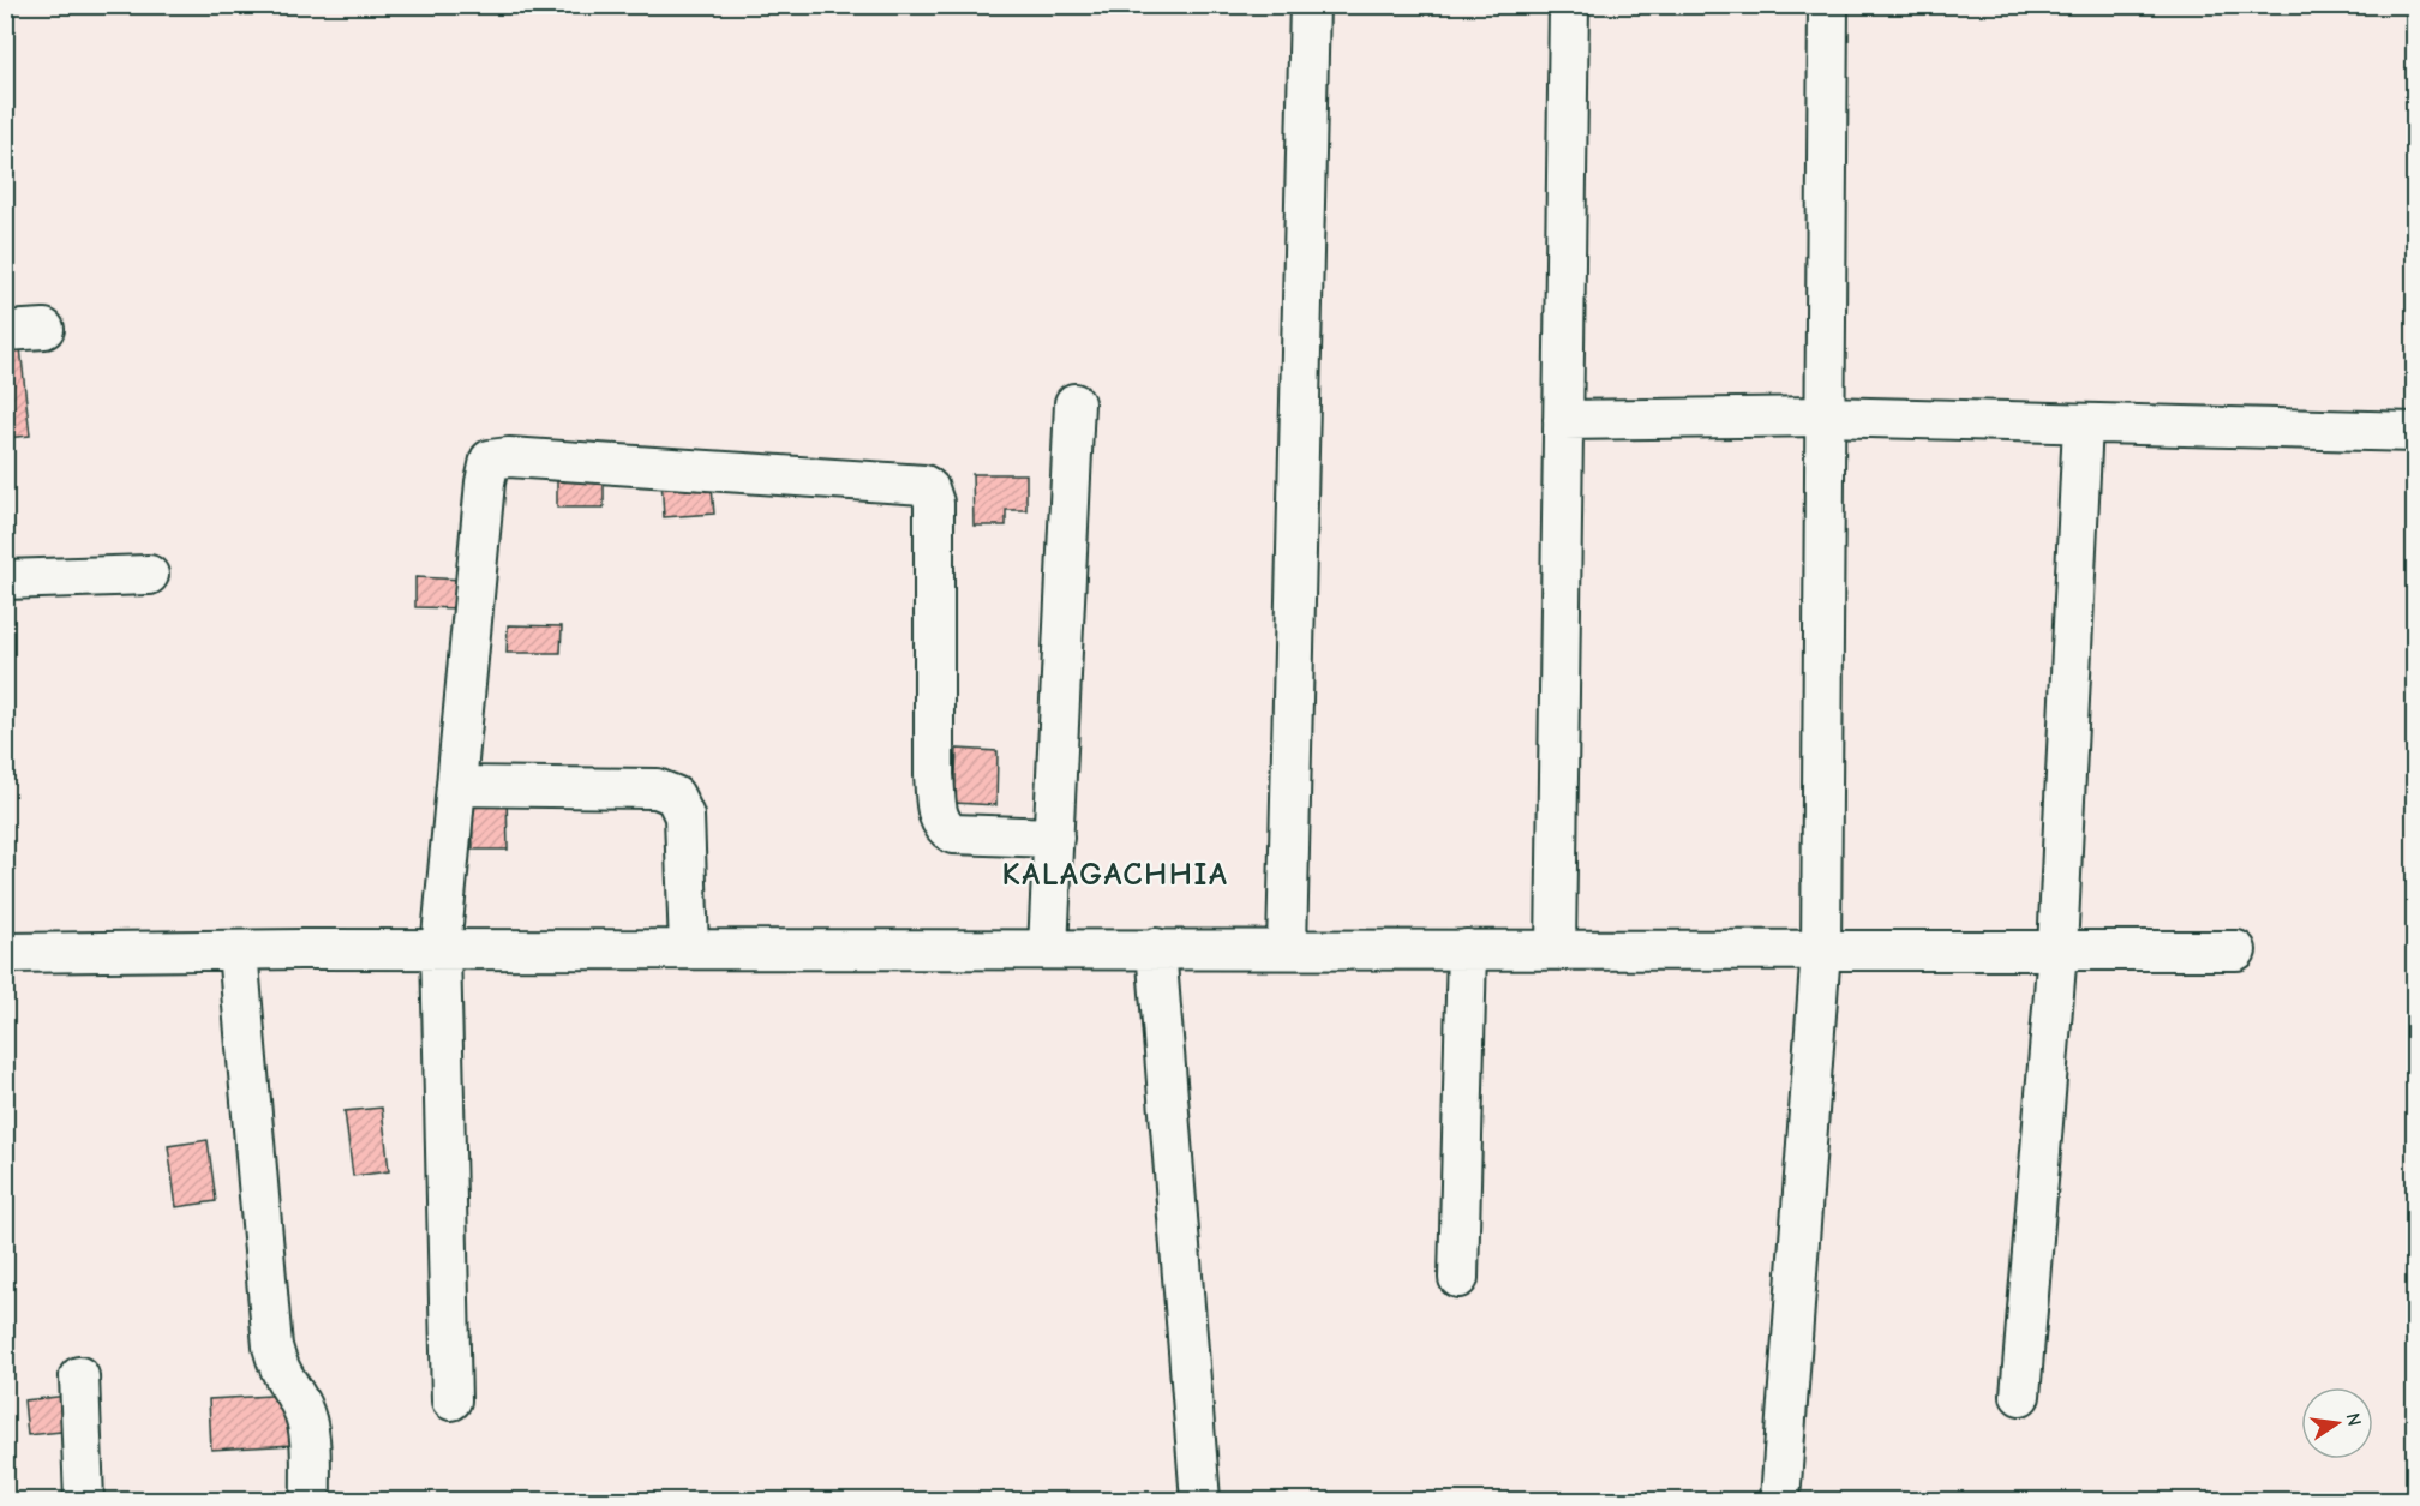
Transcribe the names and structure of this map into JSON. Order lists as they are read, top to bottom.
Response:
{
  "districts": ["KALAGACHHIA"],
  "north": "right"
}
